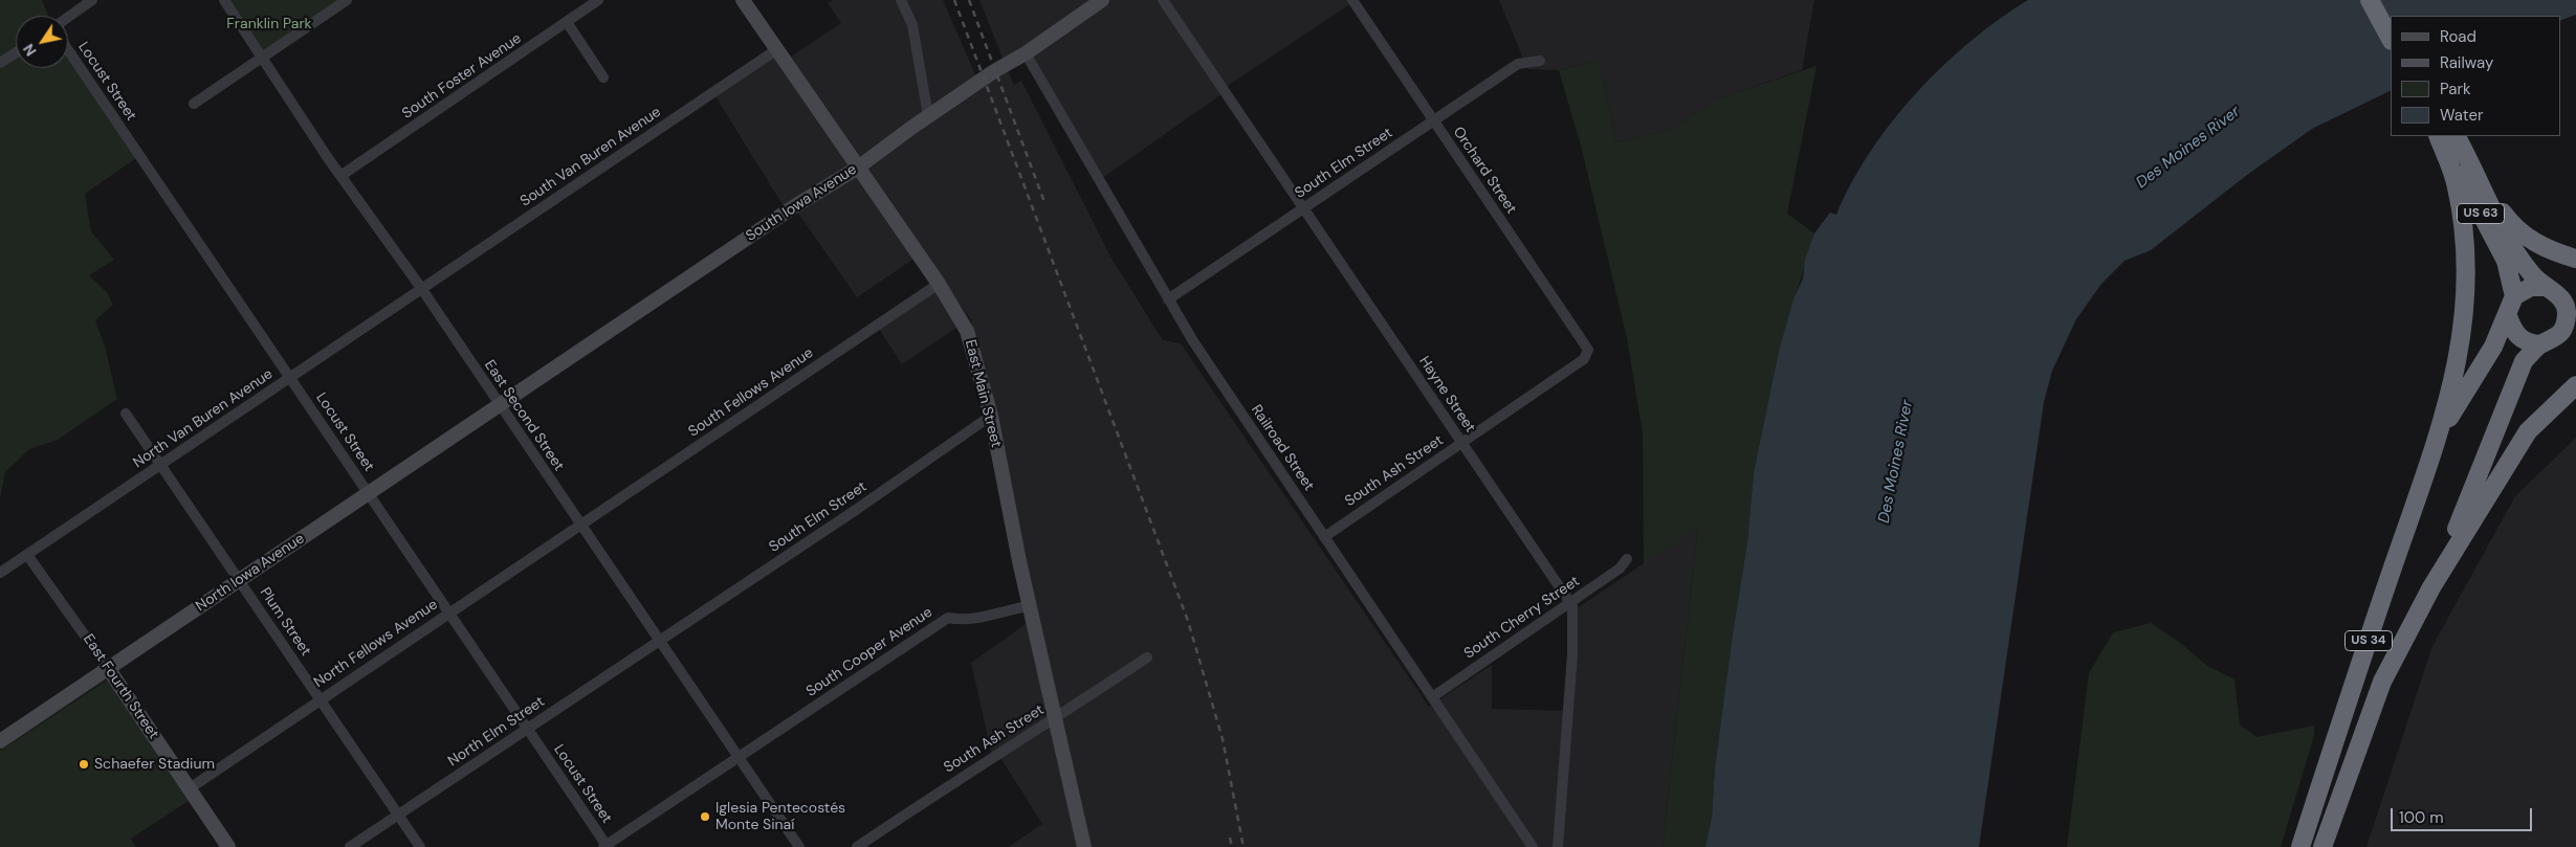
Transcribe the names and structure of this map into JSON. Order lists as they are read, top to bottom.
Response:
{
  "streets": {
    "highway": ["US 63", "US 34"],
    "main road": [
      "South Iowa Avenue",
      "East Main Street",
      "North Iowa Avenue",
      "East Fourth Street"
    ],
    "street": [
      "South Foster Avenue",
      "Locust Street",
      "South Van Buren Avenue",
      "South Elm Street",
      "Orchard Street",
      "South Fellows Avenue",
      "Hayne Street",
      "East Second Street",
      "North Van Buren Avenue",
      "Railroad Street",
      "South Ash Street",
      "South Cherry Street",
      "Plum Street",
      "North Fellows Avenue",
      "South Cooper Avenue",
      "North Elm Street"
    ]
  },
  "crossings": [
    ["South Foster Avenue", "East Second Street"],
    ["Locust Street", "North Van Buren Avenue"],
    ["Locust Street", "North Iowa Avenue"],
    ["Locust Street", "North Fellows Avenue"],
    ["Locust Street", "South Cooper Avenue"],
    ["Locust Street", "North Elm Street"],
    ["South Van Buren Avenue", "East Main Street"],
    ["South Van Buren Avenue", "East Second Street"],
    ["South Van Buren Avenue", "North Van Buren Avenue"],
    ["South Elm Street", "Orchard Street"],
    ["South Elm Street", "East Main Street"],
    ["South Elm Street", "Hayne Street"],
    ["South Elm Street", "East Second Street"],
    ["South Elm Street", "Railroad Street"],
    ["South Elm Street", "North Elm Street"],
    ["Orchard Street", "South Ash Street"],
    ["South Iowa Avenue", "East Main Street"],
    ["South Iowa Avenue", "East Second Street"],
    ["South Iowa Avenue", "Railroad Street"],
    ["South Iowa Avenue", "North Iowa Avenue"],
    ["US 63", "US 34"],
    ["South Fellows Avenue", "East Main Street"],
    ["South Fellows Avenue", "East Second Street"],
    ["South Fellows Avenue", "North Fellows Avenue"],
    ["East Main Street", "South Ash Street"],
    ["East Main Street", "South Cooper Avenue"],
    ["Hayne Street", "South Ash Street"],
    ["Hayne Street", "South Cherry Street"],
    ["East Second Street", "North Van Buren Avenue"],
    ["East Second Street", "North Iowa Avenue"],
    ["East Second Street", "North Fellows Avenue"],
    ["East Second Street", "South Cooper Avenue"],
    ["East Second Street", "North Elm Street"],
    ["North Van Buren Avenue", "Plum Street"],
    ["North Van Buren Avenue", "East Fourth Street"],
    ["Railroad Street", "South Ash Street"],
    ["Railroad Street", "South Cherry Street"],
    ["North Iowa Avenue", "Plum Street"],
    ["North Iowa Avenue", "East Fourth Street"],
    ["Plum Street", "North Fellows Avenue"],
    ["Plum Street", "North Elm Street"],
    ["North Fellows Avenue", "East Fourth Street"]
  ],
  "water": ["Des Moines River"],
  "parks": ["Franklin Park"],
  "places": ["Schaefer Stadium", "Iglesia Pentecostés Monte Sinaí"],
  "legend": [
    "Road",
    "Railway",
    "Park",
    "Water"
  ],
  "scale_bar": "100 m",
  "north": "bottom left"
}
